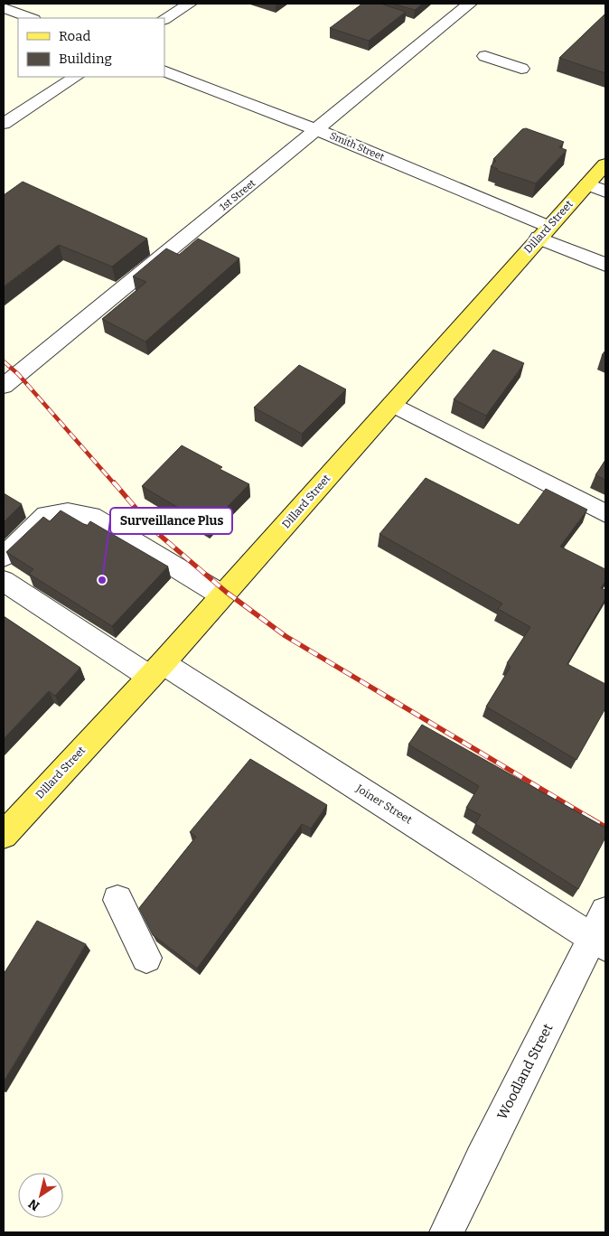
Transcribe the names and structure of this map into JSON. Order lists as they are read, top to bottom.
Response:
{
  "streets": {
    "main road": ["Dillard Street"],
    "street": [
      "Smith Street",
      "1st Street",
      "Joiner Street",
      "Woodland Street"
    ]
  },
  "crossings": [
    ["Smith Street", "1st Street"],
    ["Smith Street", "Dillard Street"],
    ["Dillard Street", "Joiner Street"],
    ["Joiner Street", "Woodland Street"]
  ],
  "places": ["Surveillance Plus"],
  "legend": ["Road", "Building"],
  "north": "bottom left"
}
